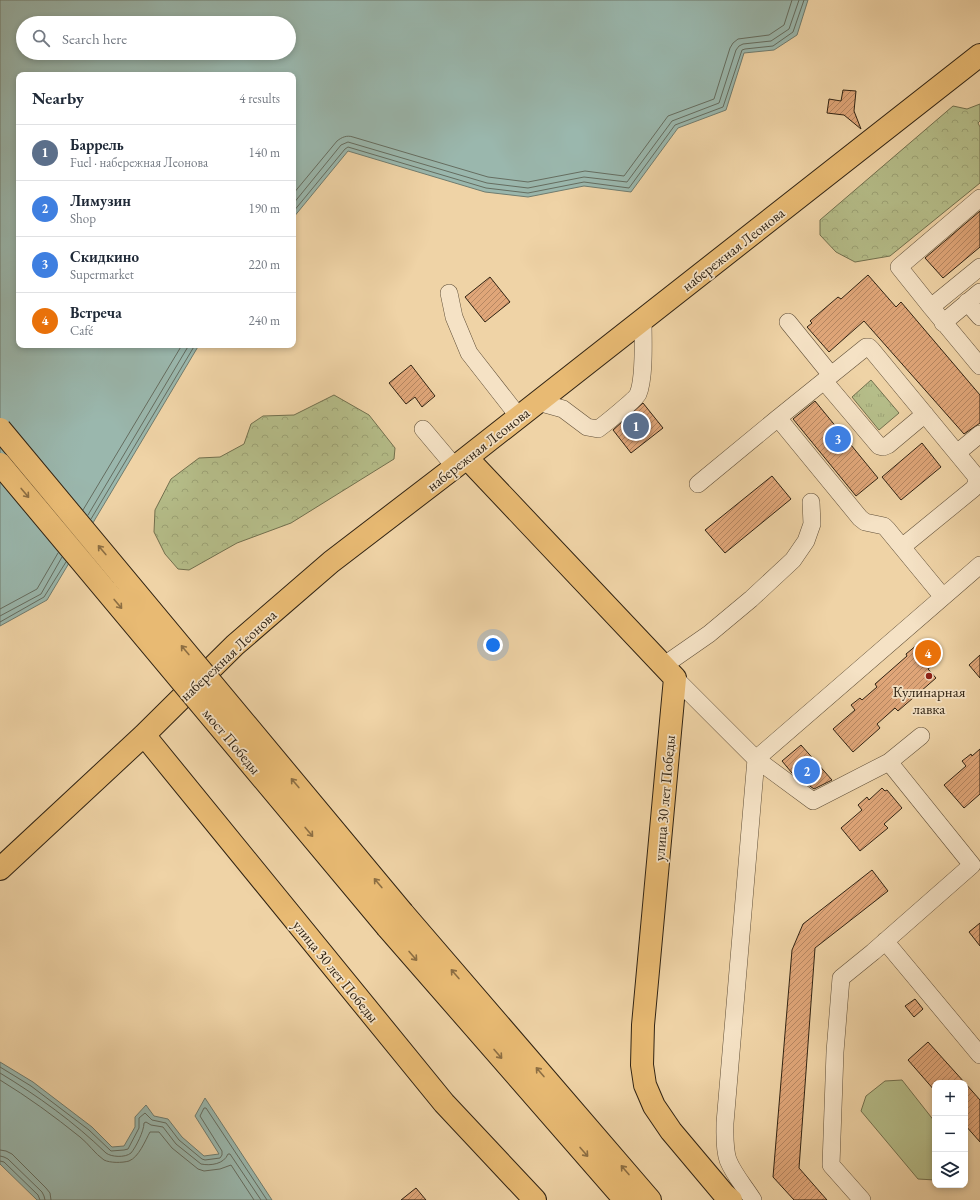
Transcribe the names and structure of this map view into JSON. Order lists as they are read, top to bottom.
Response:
{
  "streets": {
    "main road": ["набережная Леонова", "мост Победы", "улица 30 лет Победы"]
  },
  "crossings": [
    ["набережная Леонова", "улица 30 лет Победы"]
  ],
  "places": ["Кулинарная лавка"],
  "page": {
    "search": "Search here",
    "heading": ["Nearby", "4 results"],
    "list": [
      {
        "mark": "1",
        "name": "Баррель",
        "note": "Fuel · набережная Леонова",
        "value": "140 m"
      },
      {
        "mark": "2",
        "name": "Лимузин",
        "note": "Shop",
        "value": "190 m"
      },
      {
        "mark": "3",
        "name": "Скидкино",
        "note": "Supermarket",
        "value": "220 m"
      },
      {
        "mark": "4",
        "name": "Встреча",
        "note": "Café",
        "value": "240 m"
      }
    ],
    "pins": [
      "1",
      "3",
      "4",
      "2"
    ],
    "map_buttons": ["+", "−"]
  }
}
